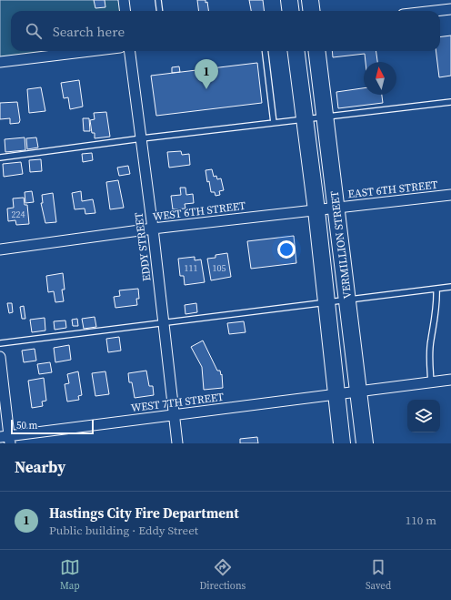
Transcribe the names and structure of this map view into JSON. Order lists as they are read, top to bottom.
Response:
{
  "streets": {
    "highway": ["VERMILLION STREET"],
    "street": [
      "EAST 6TH STREET",
      "WEST 6TH STREET",
      "EDDY STREET",
      "WEST 7TH STREET"
    ]
  },
  "crossings": [
    ["EAST 6TH STREET", "WEST 6TH STREET"],
    ["EAST 6TH STREET", "VERMILLION STREET"],
    ["WEST 6TH STREET", "VERMILLION STREET"],
    ["WEST 6TH STREET", "EDDY STREET"],
    ["VERMILLION STREET", "WEST 7TH STREET"],
    ["EDDY STREET", "WEST 7TH STREET"]
  ],
  "house_numbers": ["224", "111", "105"],
  "scale_bar": "50 m",
  "north": "top",
  "page": {
    "search": "Search here",
    "pins": "1",
    "scale": "50 m",
    "heading": "Nearby",
    "list": [
      {
        "mark": "1",
        "name": "Hastings City Fire Department",
        "note": "Public building · Eddy Street",
        "value": "110 m"
      }
    ],
    "nav": ["Map", "Directions", "Saved"]
  }
}
